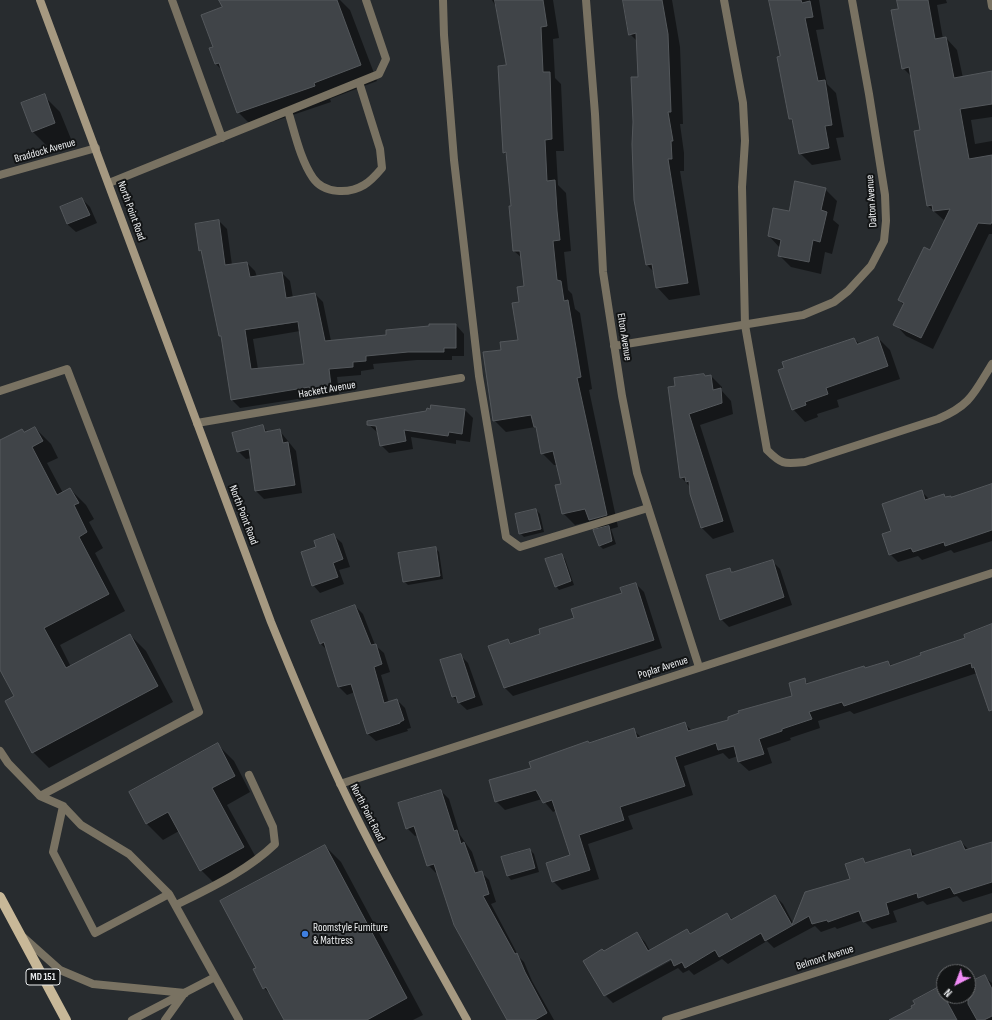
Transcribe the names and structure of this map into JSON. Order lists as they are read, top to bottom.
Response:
{
  "streets": {
    "main road": ["MD 151"],
    "street": [
      "Braddock Avenue",
      "Dalton Avenue",
      "North Point Road",
      "Elton Avenue",
      "Hackett Avenue",
      "Poplar Avenue",
      "Belmont Avenue"
    ]
  },
  "crossings": [
    ["Braddock Avenue", "North Point Road"],
    ["Dalton Avenue", "Elton Avenue"],
    ["North Point Road", "Hackett Avenue"],
    ["North Point Road", "Poplar Avenue"],
    ["Elton Avenue", "Poplar Avenue"]
  ],
  "places": ["Roomstyle Furniture & Mattress"],
  "north": "bottom left"
}
